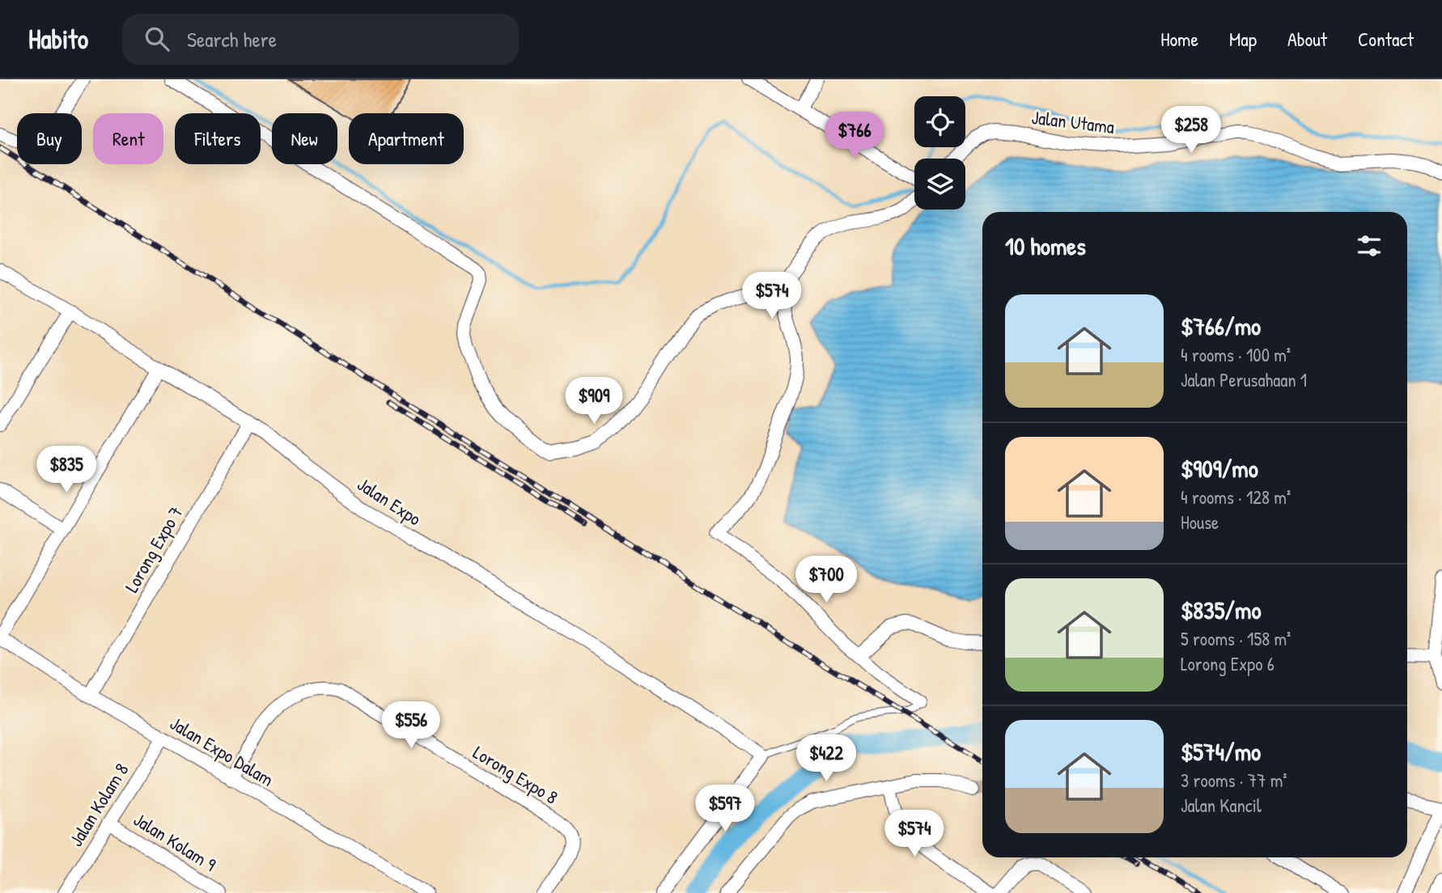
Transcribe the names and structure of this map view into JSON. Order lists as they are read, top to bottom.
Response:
{
  "streets": {
    "street": [
      "Jalan Utama",
      "Jalan Expo",
      "Lorong Expo 7",
      "Jalan Expo Dalam",
      "Lorong Expo 8",
      "Jalan Kolam 8",
      "Jalan Kolam 9"
    ]
  },
  "crossings": [
    ["Jalan Expo", "Lorong Expo 7"],
    ["Lorong Expo 7", "Jalan Expo Dalam"],
    ["Jalan Expo Dalam", "Lorong Expo 8"],
    ["Jalan Expo Dalam", "Jalan Kolam 8"],
    ["Jalan Kolam 8", "Jalan Kolam 9"]
  ],
  "page": {
    "header": "Habito",
    "search": "Search here",
    "nav": [
      "Home",
      "Map",
      "About",
      "Contact"
    ],
    "price": [
      "$258",
      "$766",
      "$574",
      "$909",
      "$835",
      "$700",
      "$556",
      "$422",
      "$597",
      "$574"
    ],
    "chip": [
      "Buy",
      "Rent",
      "Filters",
      "New",
      "Apartment"
    ],
    "heading": "10 homes",
    "list": [
      {
        "name": "$766/mo",
        "note": "4 rooms · 100 m² · Jalan Perusahaan 1"
      },
      {
        "name": "$909/mo",
        "note": "4 rooms · 128 m² · House"
      },
      {
        "name": "$835/mo",
        "note": "5 rooms · 158 m² · Lorong Expo 6"
      },
      {
        "name": "$574/mo",
        "note": "3 rooms · 77 m² · Jalan Kancil"
      }
    ]
  }
}
